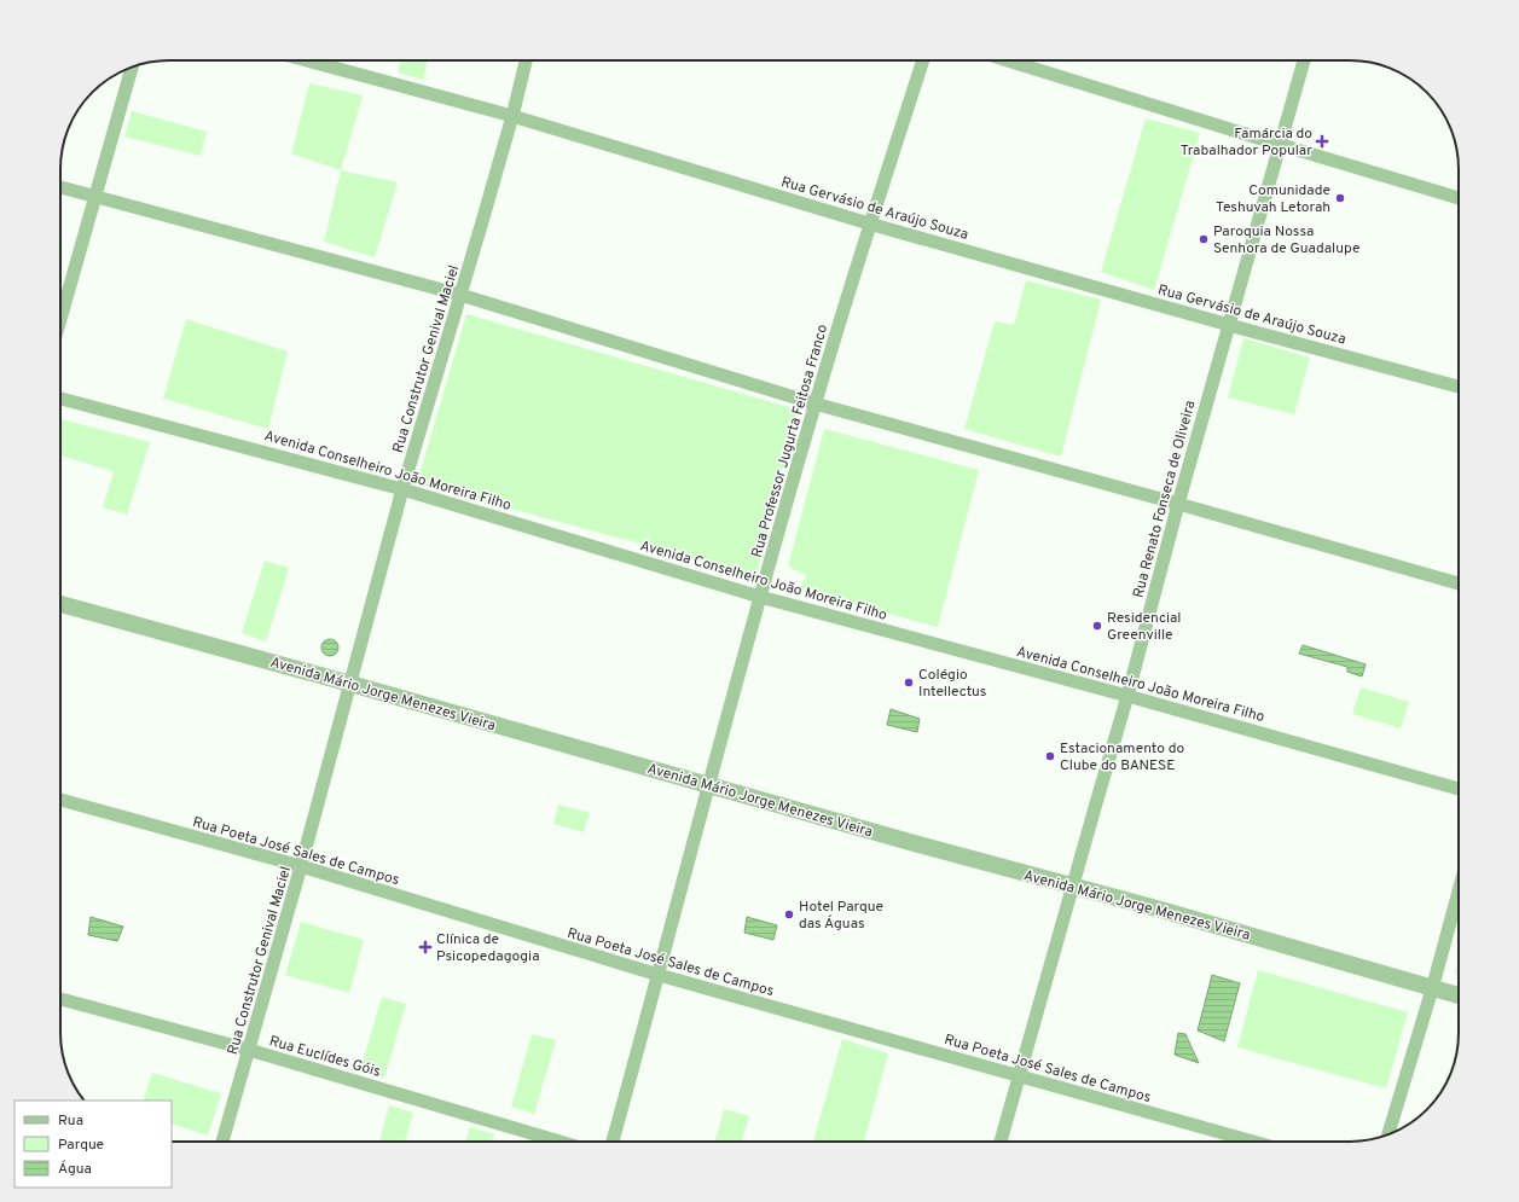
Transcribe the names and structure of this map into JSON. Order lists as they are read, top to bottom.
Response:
{
  "streets": {
    "street": [
      "Rua Gervásio de Araújo Souza",
      "Rua Construtor Genival Maciel",
      "Rua Professor Jugurta Feitosa Franco",
      "Avenida Conselheiro João Moreira Filho",
      "Rua Renato Fonseca de Oliveira",
      "Avenida Mário Jorge Menezes Vieira",
      "Rua Poeta José Sales de Campos",
      "Rua Euclídes Góis"
    ]
  },
  "crossings": [
    ["Rua Gervásio de Araújo Souza", "Rua Construtor Genival Maciel"],
    ["Rua Gervásio de Araújo Souza", "Rua Professor Jugurta Feitosa Franco"],
    ["Rua Gervásio de Araújo Souza", "Rua Renato Fonseca de Oliveira"],
    ["Rua Construtor Genival Maciel", "Avenida Conselheiro João Moreira Filho"],
    ["Rua Construtor Genival Maciel", "Avenida Mário Jorge Menezes Vieira"],
    ["Rua Construtor Genival Maciel", "Rua Poeta José Sales de Campos"],
    ["Rua Construtor Genival Maciel", "Rua Euclídes Góis"],
    ["Rua Professor Jugurta Feitosa Franco", "Avenida Conselheiro João Moreira Filho"],
    ["Rua Professor Jugurta Feitosa Franco", "Avenida Mário Jorge Menezes Vieira"],
    ["Rua Professor Jugurta Feitosa Franco", "Rua Poeta José Sales de Campos"],
    ["Avenida Conselheiro João Moreira Filho", "Rua Renato Fonseca de Oliveira"],
    ["Rua Renato Fonseca de Oliveira", "Avenida Mário Jorge Menezes Vieira"],
    ["Rua Renato Fonseca de Oliveira", "Rua Poeta José Sales de Campos"]
  ],
  "places": {
    "health": ["Famárcia do Trabalhador Popular", "Clínica de Psicopedagogia"],
    "other": [
      "Comunidade Teshuvah Letorah",
      "Paroquia Nossa Senhora de Guadalupe",
      "Residencial Greenville",
      "Colégio Intellectus",
      "Estacionamento do Clube do BANESE",
      "Hotel Parque das Águas"
    ]
  },
  "legend": ["Rua", "Parque", "Água"]
}
